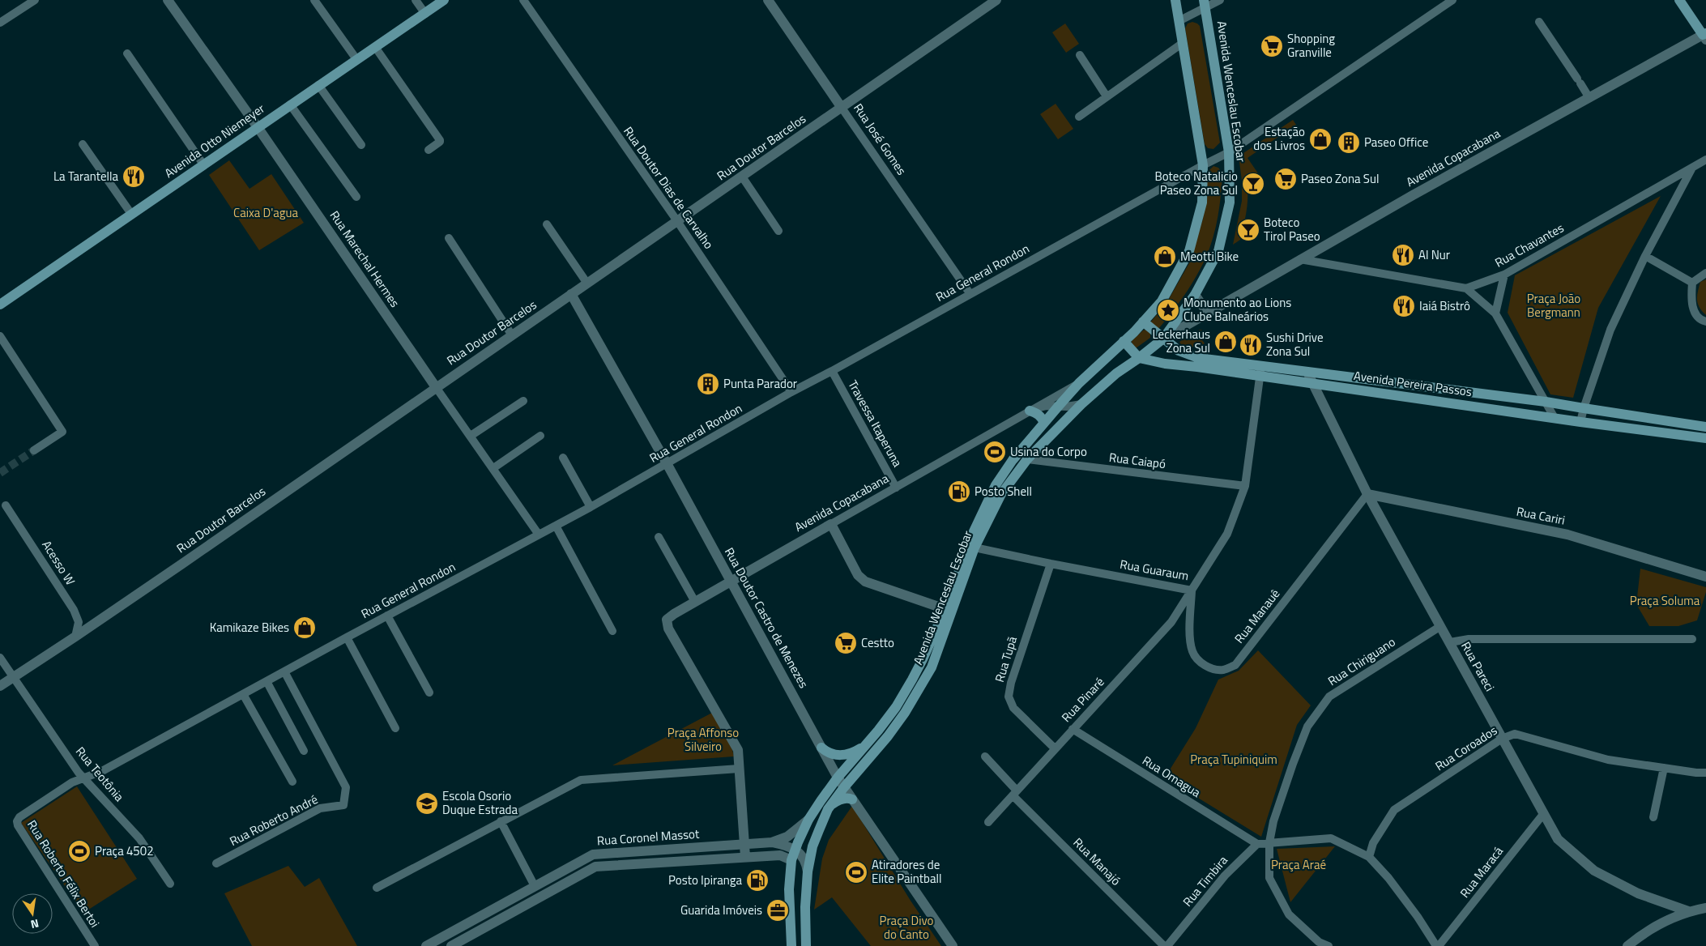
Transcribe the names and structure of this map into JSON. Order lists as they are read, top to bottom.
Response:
{
  "streets": {
    "main road": ["Avenida Wenceslau Escobar", "Avenida Otto Niemeyer", "Avenida Pereira Passos"],
    "street": [
      "Rua José Gomes",
      "Rua Doutor Barcelos",
      "Avenida Copacabana",
      "Rua Doutor Dias de Carvalho",
      "Rua Chavantes",
      "Rua Marechal Hermes",
      "Rua General Rondon",
      "Travessa Itaperuna",
      "Rua Caiapó",
      "Rua Cariri",
      "Acesso W",
      "Rua Guaraum",
      "Rua Manauê",
      "Rua Doutor Castro de Menezes",
      "Rua Tupã",
      "Rua Chiriguano",
      "Rua Pareci",
      "Rua Pinaré",
      "Rua Coroados",
      "Rua Teotônia",
      "Rua Omagua",
      "Rua Roberto André",
      "Rua Coronel Massot",
      "Rua Manajó",
      "Rua Maracá",
      "Rua Roberto Félix Bertoi",
      "Rua Timbira"
    ]
  },
  "crossings": [
    ["Avenida Wenceslau Escobar", "Avenida Copacabana"],
    ["Avenida Wenceslau Escobar", "Rua General Rondon"],
    ["Avenida Wenceslau Escobar", "Avenida Pereira Passos"],
    ["Avenida Wenceslau Escobar", "Rua Caiapó"],
    ["Avenida Wenceslau Escobar", "Rua Guaraum"],
    ["Avenida Wenceslau Escobar", "Rua Doutor Castro de Menezes"],
    ["Avenida Wenceslau Escobar", "Rua Coronel Massot"],
    ["Rua José Gomes", "Rua Doutor Barcelos"],
    ["Rua José Gomes", "Rua General Rondon"],
    ["Avenida Otto Niemeyer", "Rua Marechal Hermes"],
    ["Rua Doutor Barcelos", "Rua Doutor Dias de Carvalho"],
    ["Rua Doutor Barcelos", "Rua Marechal Hermes"],
    ["Rua Doutor Barcelos", "Acesso W"],
    ["Rua Doutor Barcelos", "Rua Doutor Castro de Menezes"],
    ["Rua Doutor Barcelos", "Rua Teotônia"],
    ["Avenida Copacabana", "Rua Chavantes"],
    ["Avenida Copacabana", "Avenida Pereira Passos"],
    ["Avenida Copacabana", "Travessa Itaperuna"],
    ["Avenida Copacabana", "Rua Doutor Castro de Menezes"],
    ["Rua Doutor Dias de Carvalho", "Rua General Rondon"],
    ["Rua Marechal Hermes", "Rua General Rondon"],
    ["Rua General Rondon", "Travessa Itaperuna"],
    ["Rua General Rondon", "Rua Doutor Castro de Menezes"],
    ["Rua General Rondon", "Rua Teotônia"],
    ["Rua General Rondon", "Rua Roberto André"],
    ["Rua General Rondon", "Rua Roberto Félix Bertoi"],
    ["Avenida Pereira Passos", "Rua Guaraum"],
    ["Avenida Pereira Passos", "Rua Pareci"],
    ["Rua Caiapó", "Rua Guaraum"],
    ["Rua Cariri", "Rua Manauê"],
    ["Rua Cariri", "Rua Pareci"],
    ["Rua Guaraum", "Rua Manauê"],
    ["Rua Guaraum", "Rua Tupã"],
    ["Rua Guaraum", "Rua Pinaré"],
    ["Rua Manauê", "Rua Pareci"],
    ["Rua Manauê", "Rua Pinaré"],
    ["Rua Tupã", "Rua Pinaré"],
    ["Rua Chiriguano", "Rua Pareci"],
    ["Rua Pareci", "Rua Coroados"],
    ["Rua Pareci", "Rua Maracá"],
    ["Rua Pinaré", "Rua Omagua"],
    ["Rua Pinaré", "Rua Manajó"],
    ["Rua Teotônia", "Rua Roberto Félix Bertoi"],
    ["Rua Omagua", "Rua Timbira"],
    ["Rua Manajó", "Rua Timbira"]
  ],
  "parks": [
    "Caixa D'agua",
    "Praça João Bergmann",
    "Praça Soluma",
    "Praça Affonso Silveiro",
    "Praça Tupiniquim",
    "Praça Araé",
    "Praça Divo do Canto"
  ],
  "places": {
    "supermarket": ["Shopping Granville", "Paseo Zona Sul", "Cestto"],
    "shop": [
      "Estação dos Livros",
      "Meotti Bike",
      "Leckerhaus Zona Sul",
      "Kamikaze Bikes"
    ],
    "building": ["Paseo Office", "Punta Parador"],
    "restaurant": [
      "La Tarantella",
      "Al Nur",
      "Iaiá Bistrô",
      "Sushi Drive Zona Sul"
    ],
    "bar": ["Boteco Natalicio Paseo Zona Sul", "Boteco Tirol Paseo"],
    "place": ["Monumento ao Lions Clube Balneários"],
    "sports": ["Usina do Corpo", "Praça 4502", "Atiradores de Elite Paintball"],
    "fuel station": ["Posto Shell", "Posto Ipiranga"],
    "school or university": ["Escola Osorio Duque Estrada"],
    "office": ["Guarida Imóveis"]
  },
  "north": "bottom"
}
